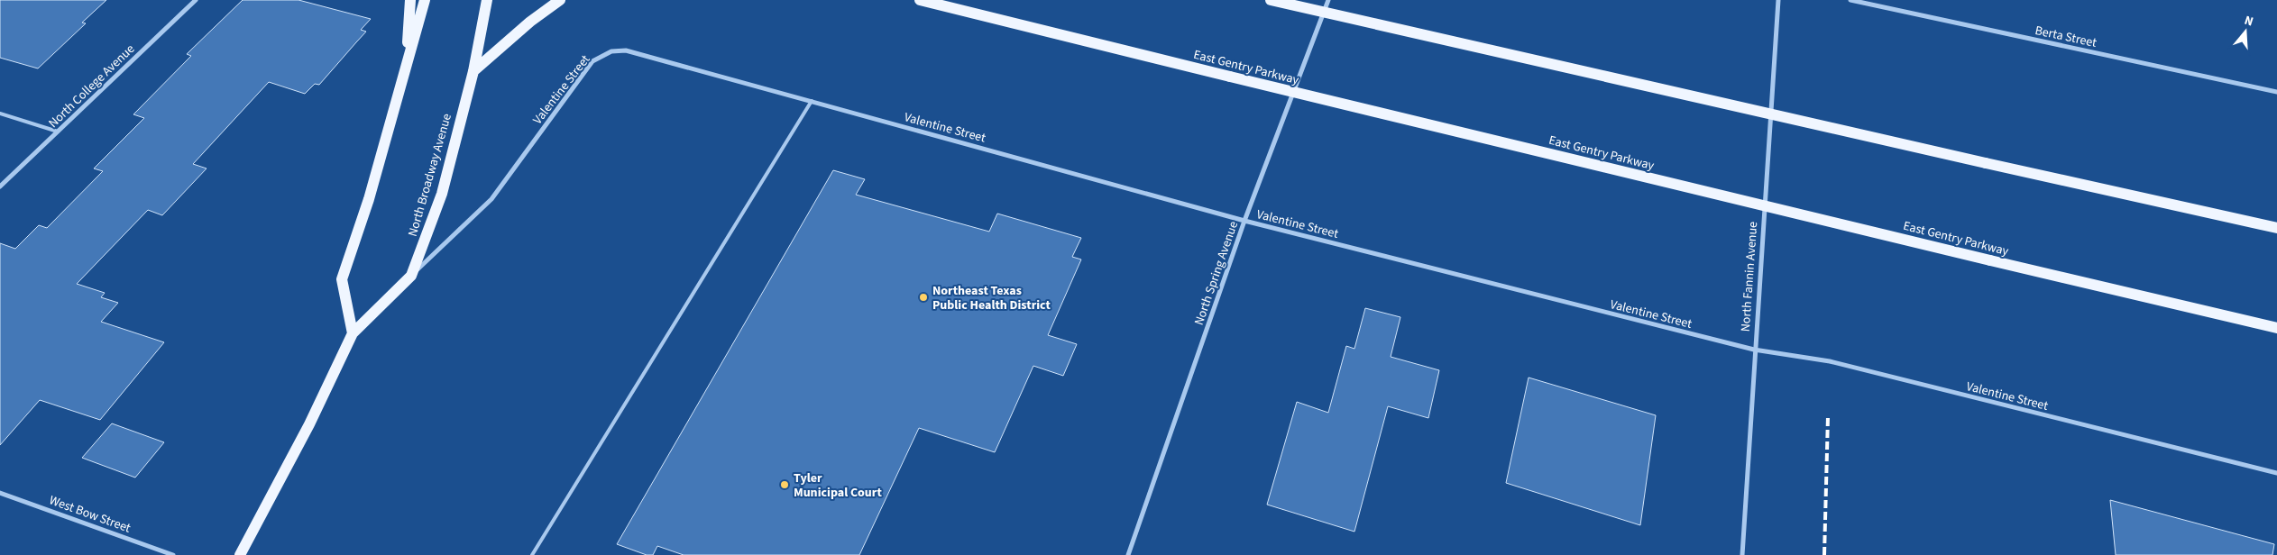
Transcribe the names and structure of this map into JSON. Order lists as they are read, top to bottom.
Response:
{
  "streets": {
    "main road": ["East Gentry Parkway", "North Broadway Avenue"],
    "street": [
      "Berta Street",
      "North College Avenue",
      "Valentine Street",
      "North Spring Avenue",
      "North Fannin Avenue",
      "West Bow Street"
    ]
  },
  "crossings": [
    ["Valentine Street", "North Broadway Avenue"],
    ["Valentine Street", "North Spring Avenue"],
    ["Valentine Street", "North Fannin Avenue"]
  ],
  "places": ["Northeast Texas Public Health District", "Tyler Municipal Court"],
  "north": "top"
}
